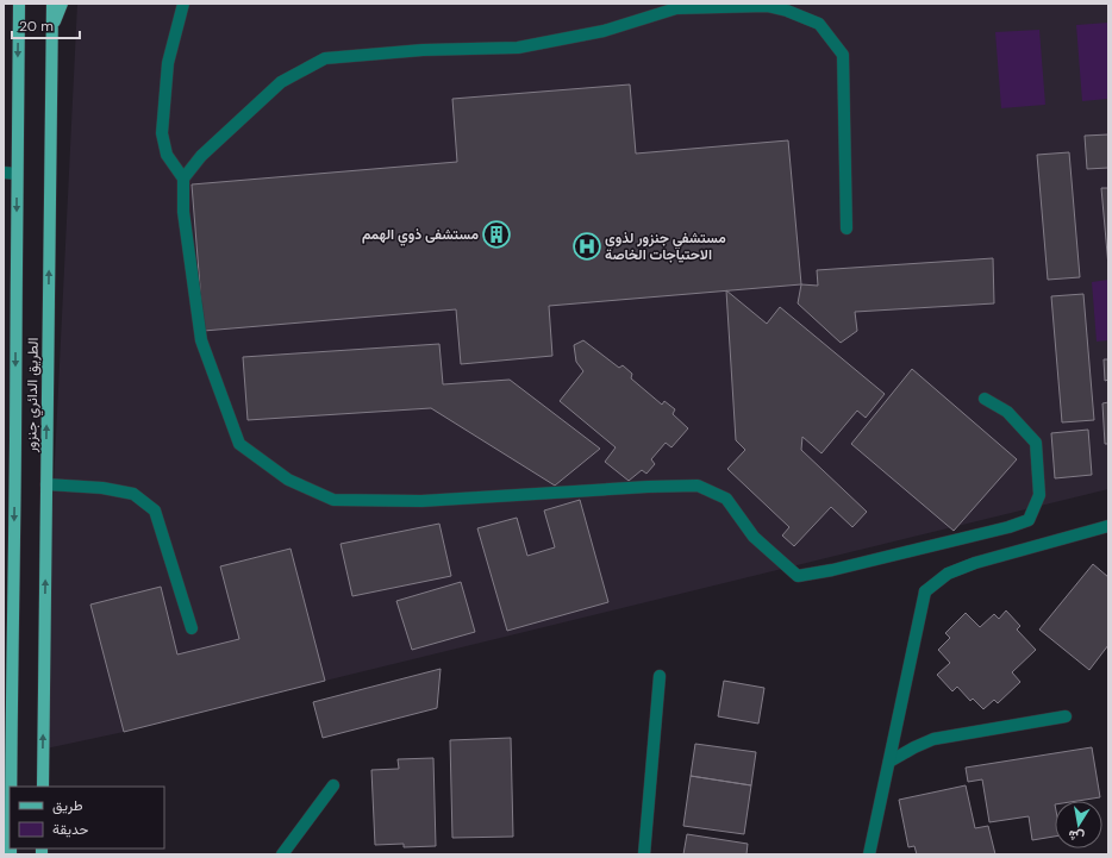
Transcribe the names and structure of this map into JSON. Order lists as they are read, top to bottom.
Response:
{
  "streets": {
    "main road": ["الطريق الدائري جنزور"]
  },
  "places": {
    "building": ["مستشفى ذوي الهمم"],
    "hospital": ["مستشفي جنزور لذوي الاحتياجات الخاصة"]
  },
  "legend": ["طريق", "حديقة"],
  "scale_bar": "20 m",
  "north": "bottom"
}
